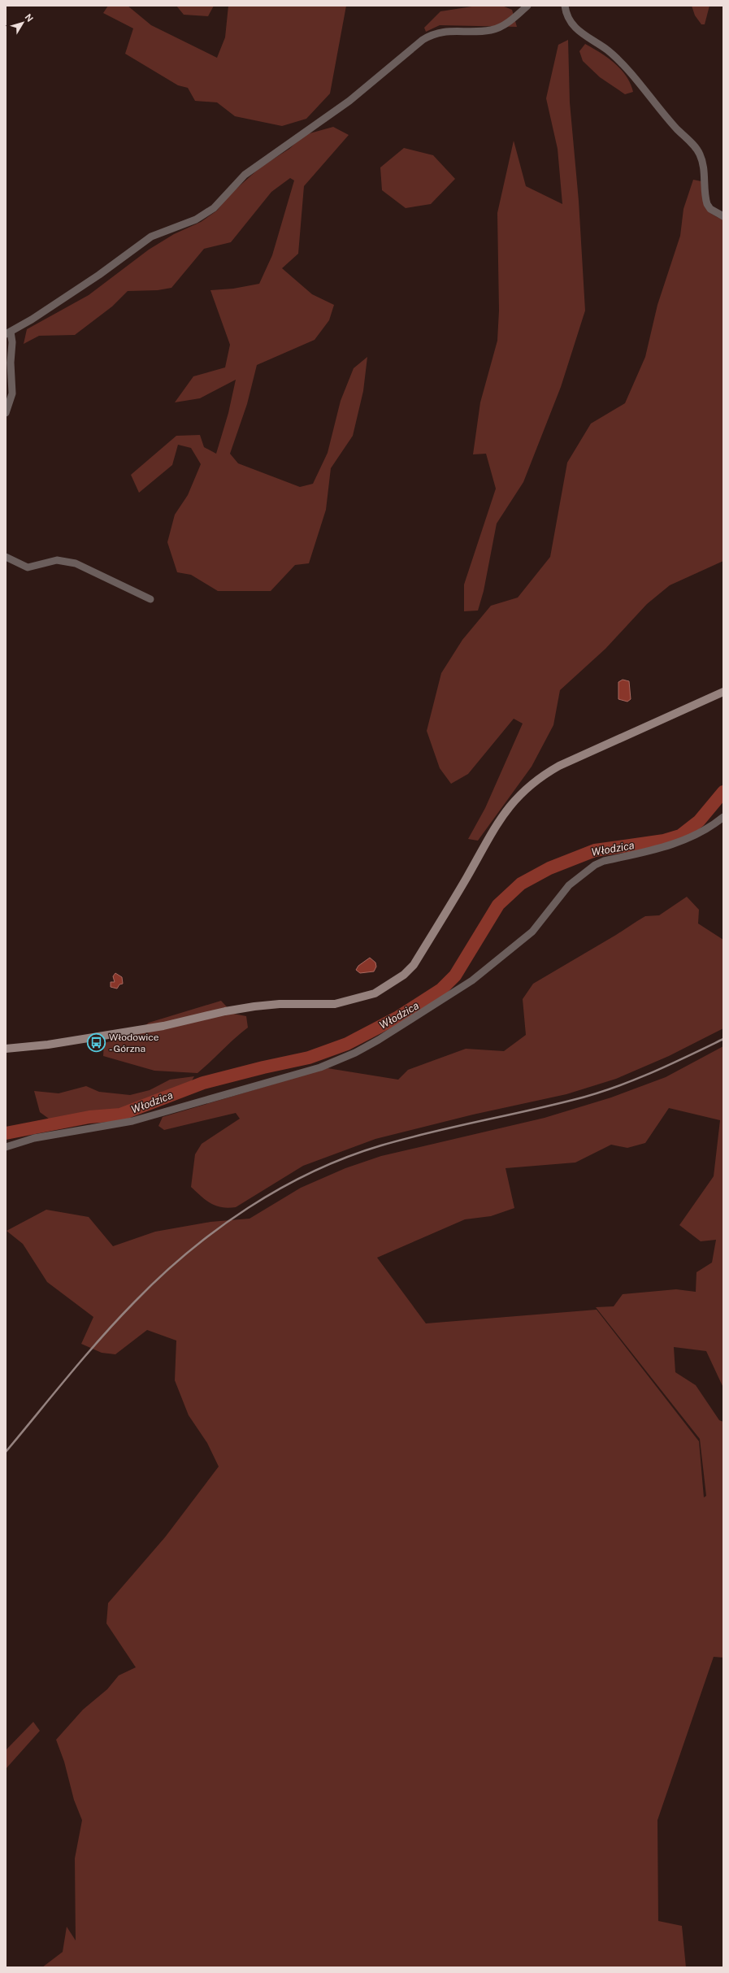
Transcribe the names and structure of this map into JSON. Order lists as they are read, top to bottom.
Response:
{
  "water": ["Włodzica"],
  "places": {
    "bus stop": ["Włodowice - Górzna"]
  },
  "north": "top right"
}
